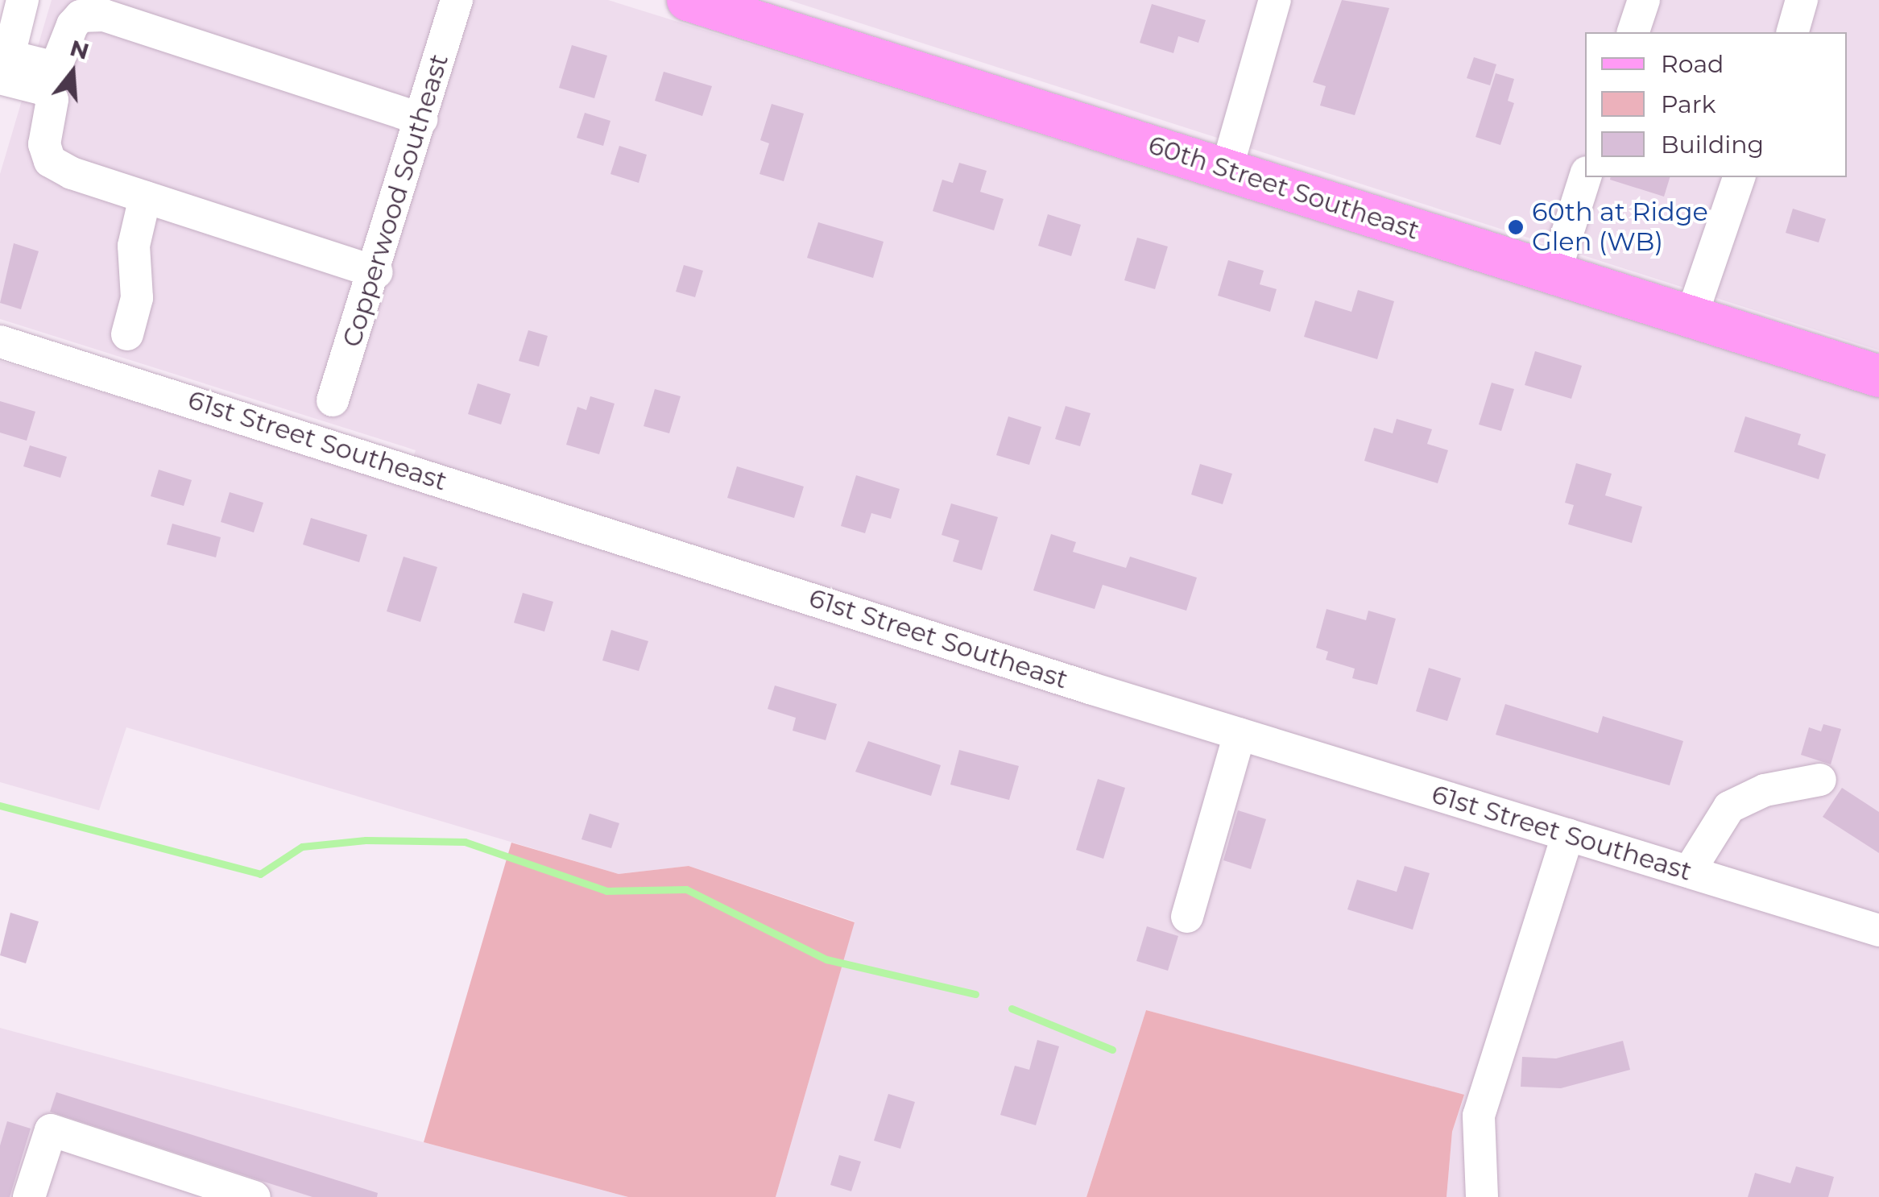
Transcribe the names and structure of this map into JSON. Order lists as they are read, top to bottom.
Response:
{
  "streets": {
    "main road": ["60th Street Southeast"],
    "street": ["Copperwood Southeast", "61st Street Southeast"]
  },
  "places": ["60th at Ridge Glen (WB)"],
  "legend": ["Road", "Park", "Building"],
  "north": "top"
}
